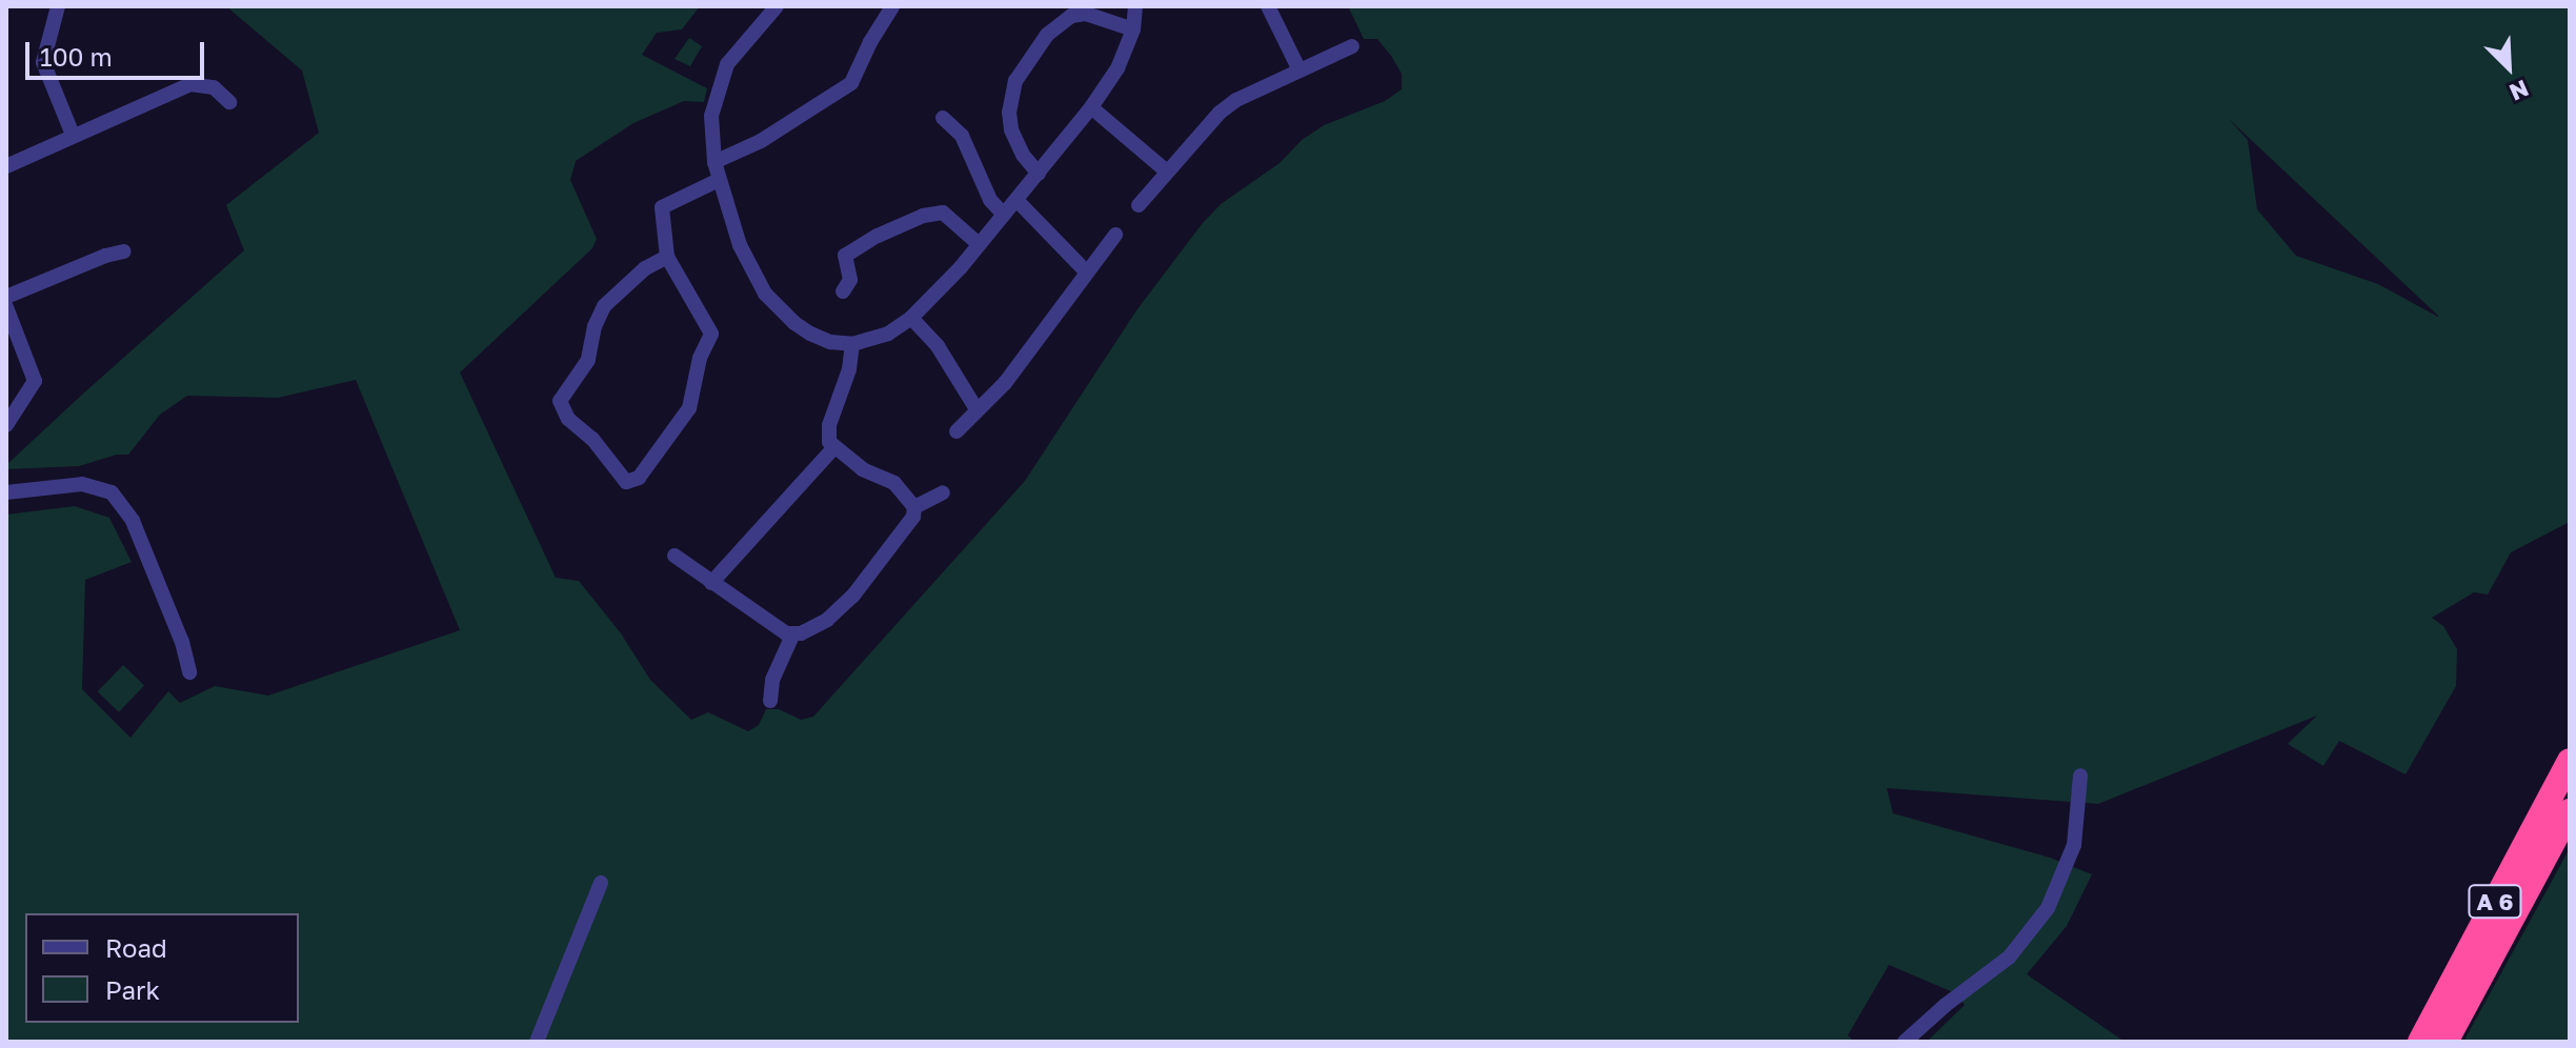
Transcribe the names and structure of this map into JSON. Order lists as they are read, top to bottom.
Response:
{
  "streets": {
    "highway": ["A 6"]
  },
  "legend": ["Road", "Park"],
  "scale_bar": "100 m",
  "north": "bottom right"
}
